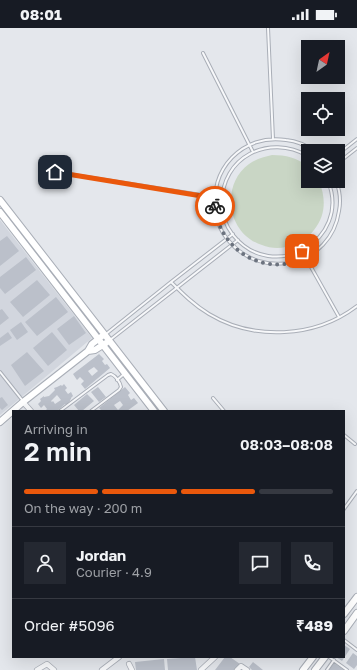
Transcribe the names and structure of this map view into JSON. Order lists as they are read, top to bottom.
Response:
{
  "north": "top right",
  "page": {
    "status": "08:01",
    "heading": ["2 min", "Arriving in", "08:03–08:08"],
    "panel": [
      "Jordan",
      "Courier · 4.9",
      "Order #5096",
      "₹489"
    ],
    "bar": "On the way · 200 m"
  }
}
